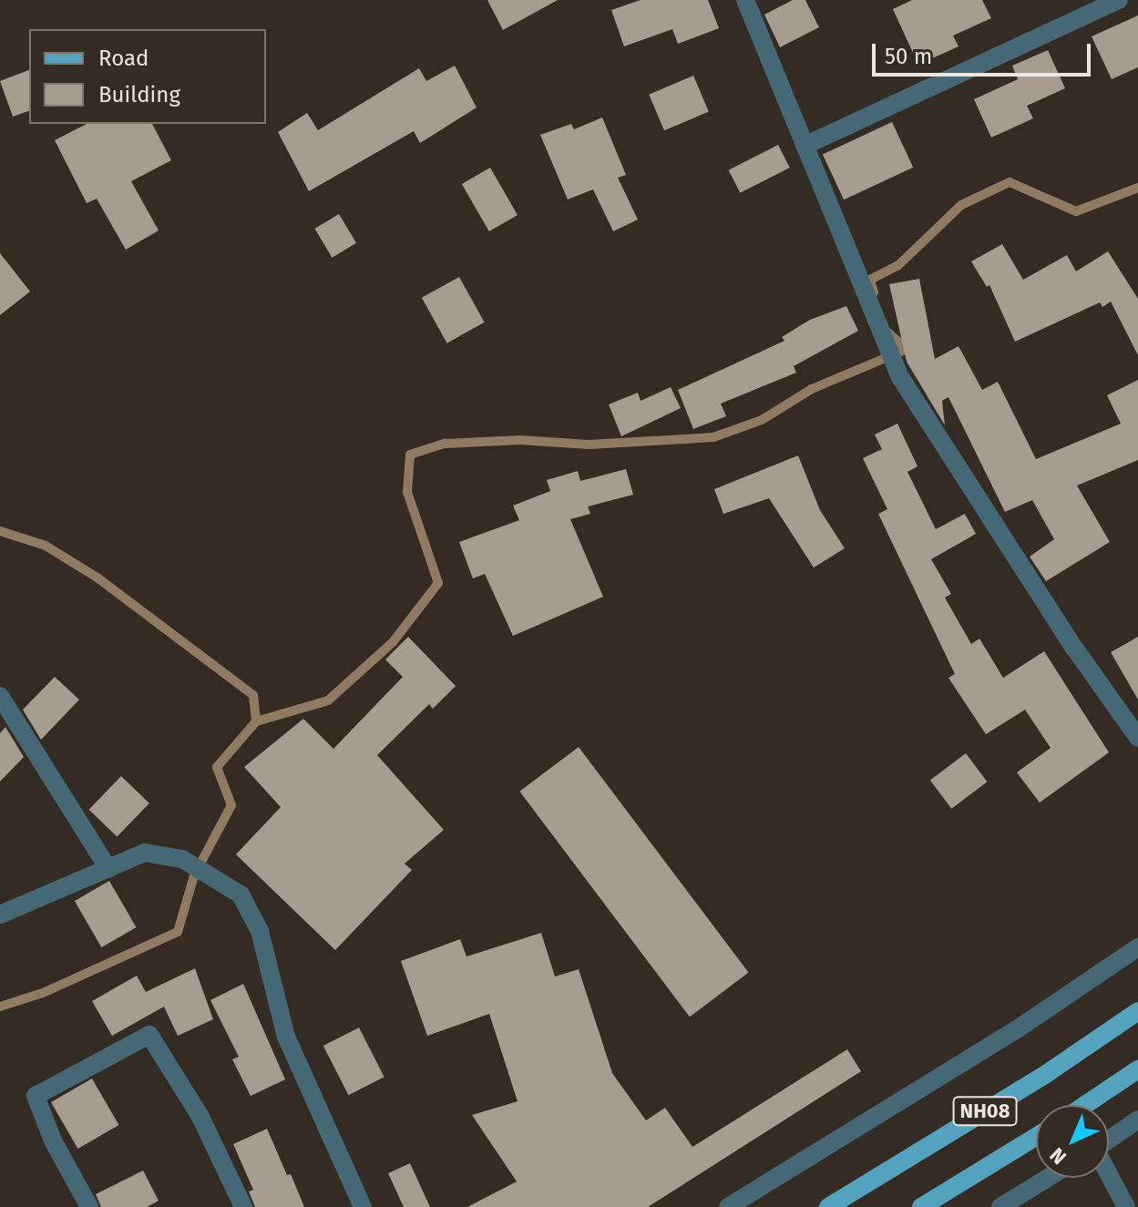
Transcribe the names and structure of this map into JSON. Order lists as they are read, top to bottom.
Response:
{
  "streets": {
    "main road": ["NH08"]
  },
  "legend": ["Road", "Building"],
  "scale_bar": "50 m",
  "north": "bottom left"
}
